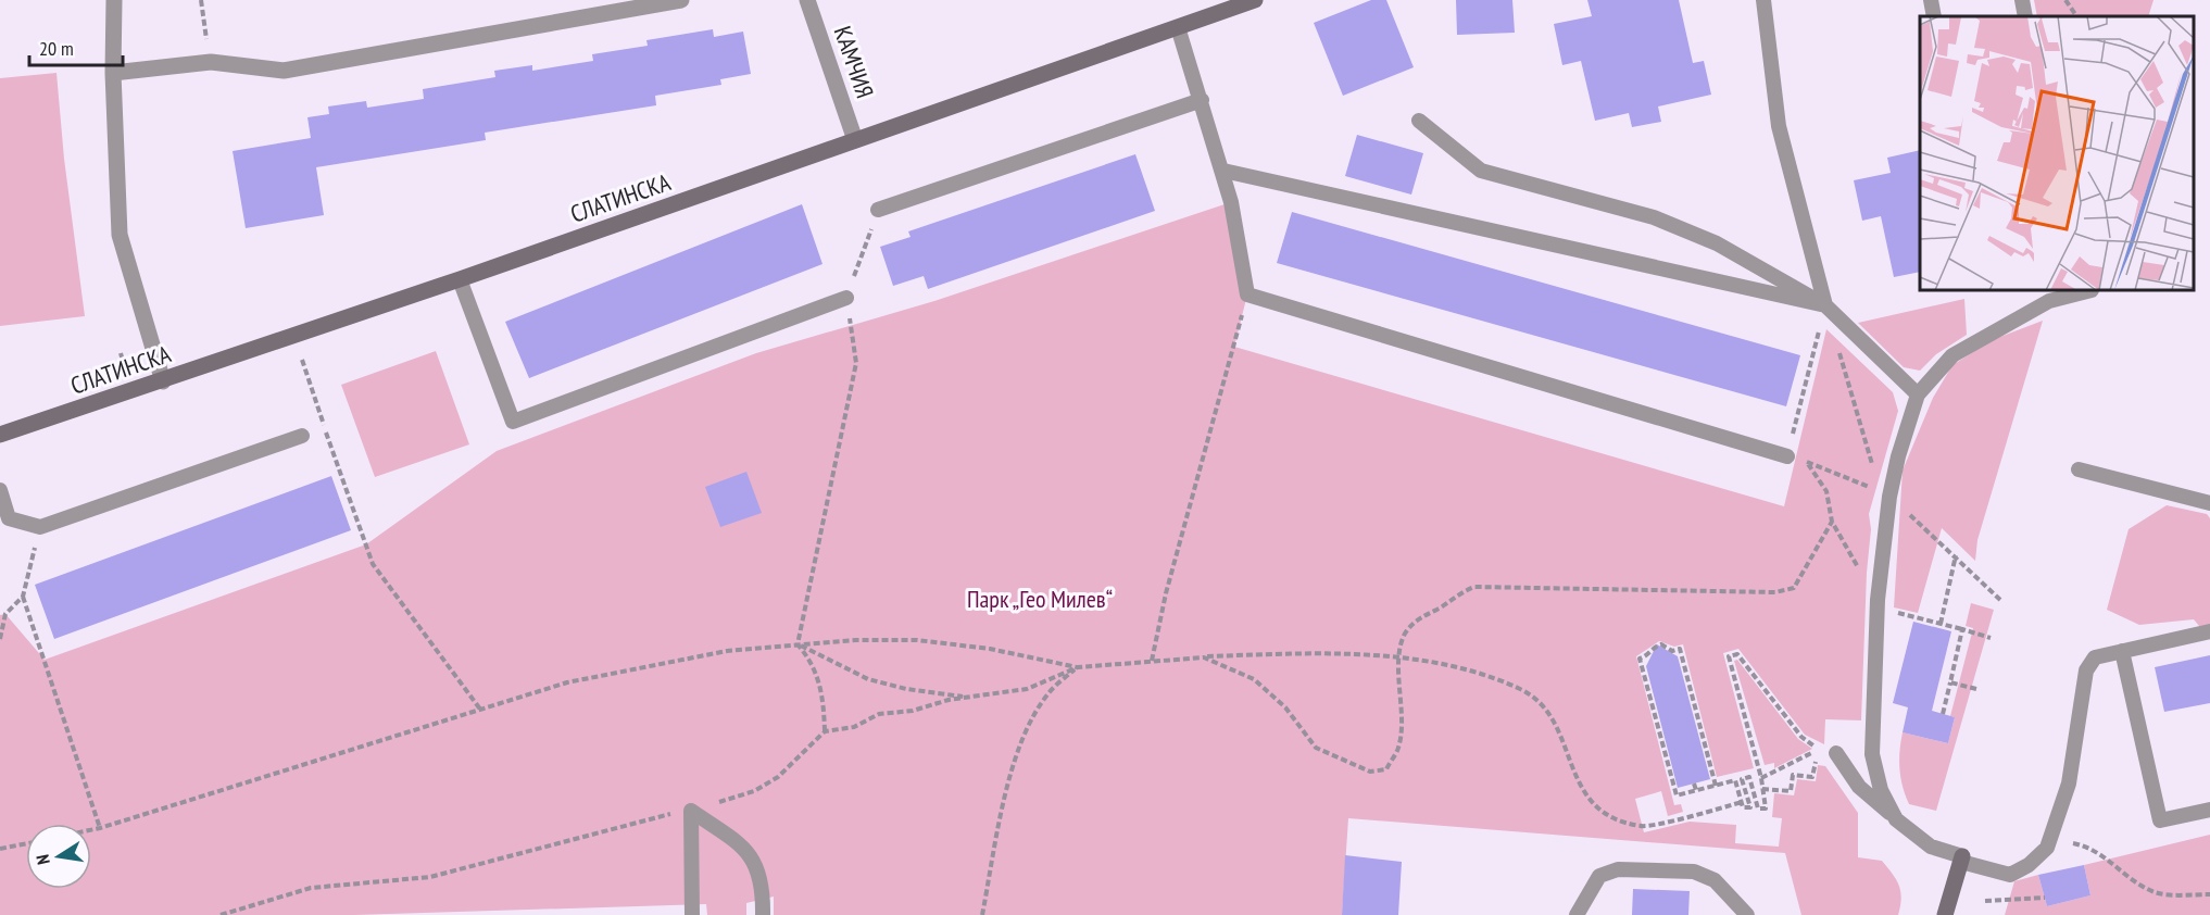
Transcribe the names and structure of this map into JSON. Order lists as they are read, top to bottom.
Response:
{
  "streets": {
    "street": ["КАМЧИЯ", "СЛАТИНСКА"]
  },
  "crossings": [
    ["КАМЧИЯ", "СЛАТИНСКА"]
  ],
  "parks": ["Парк „Гео Милев“"],
  "scale_bar": "20 m",
  "north": "left"
}
